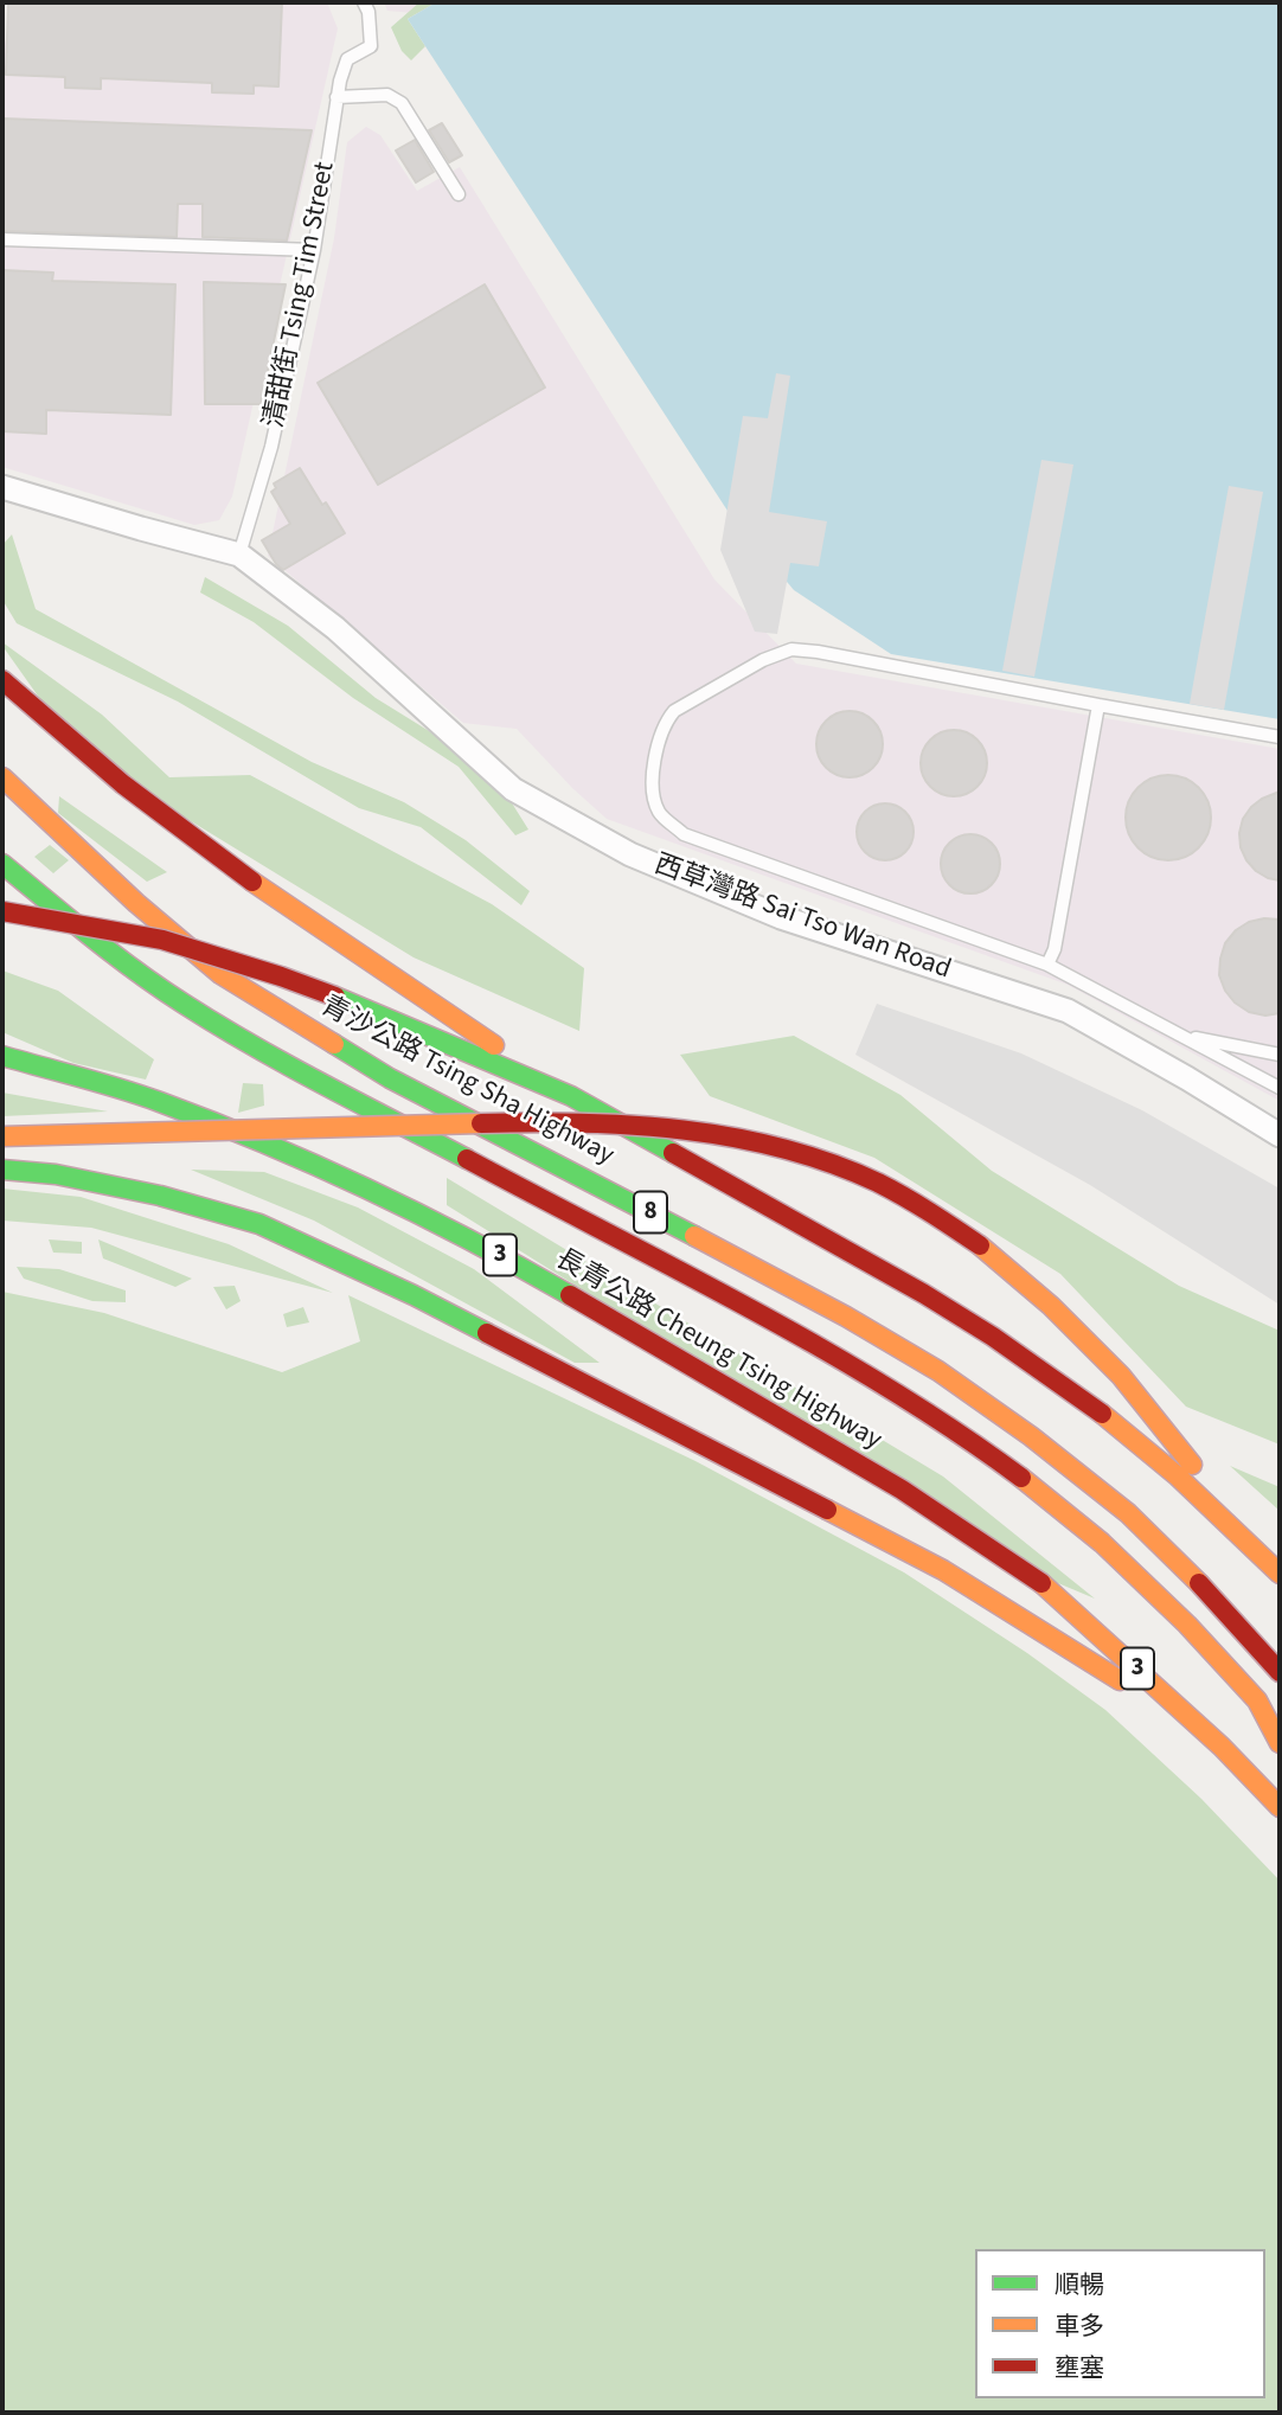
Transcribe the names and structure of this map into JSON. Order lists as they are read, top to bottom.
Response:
{
  "streets": {
    "highway": [
      "青沙公路 Tsing Sha Highway",
      "8",
      "3",
      "長青公路 Cheung Tsing Highway"
    ],
    "street": ["西草灣路 Sai Tso Wan Road"],
    "lane": ["清甜街 Tsing Tim Street"]
  },
  "crossings": [
    ["清甜街 Tsing Tim Street", "西草灣路 Sai Tso Wan Road"]
  ],
  "legend": ["順暢", "車多", "壅塞"]
}
